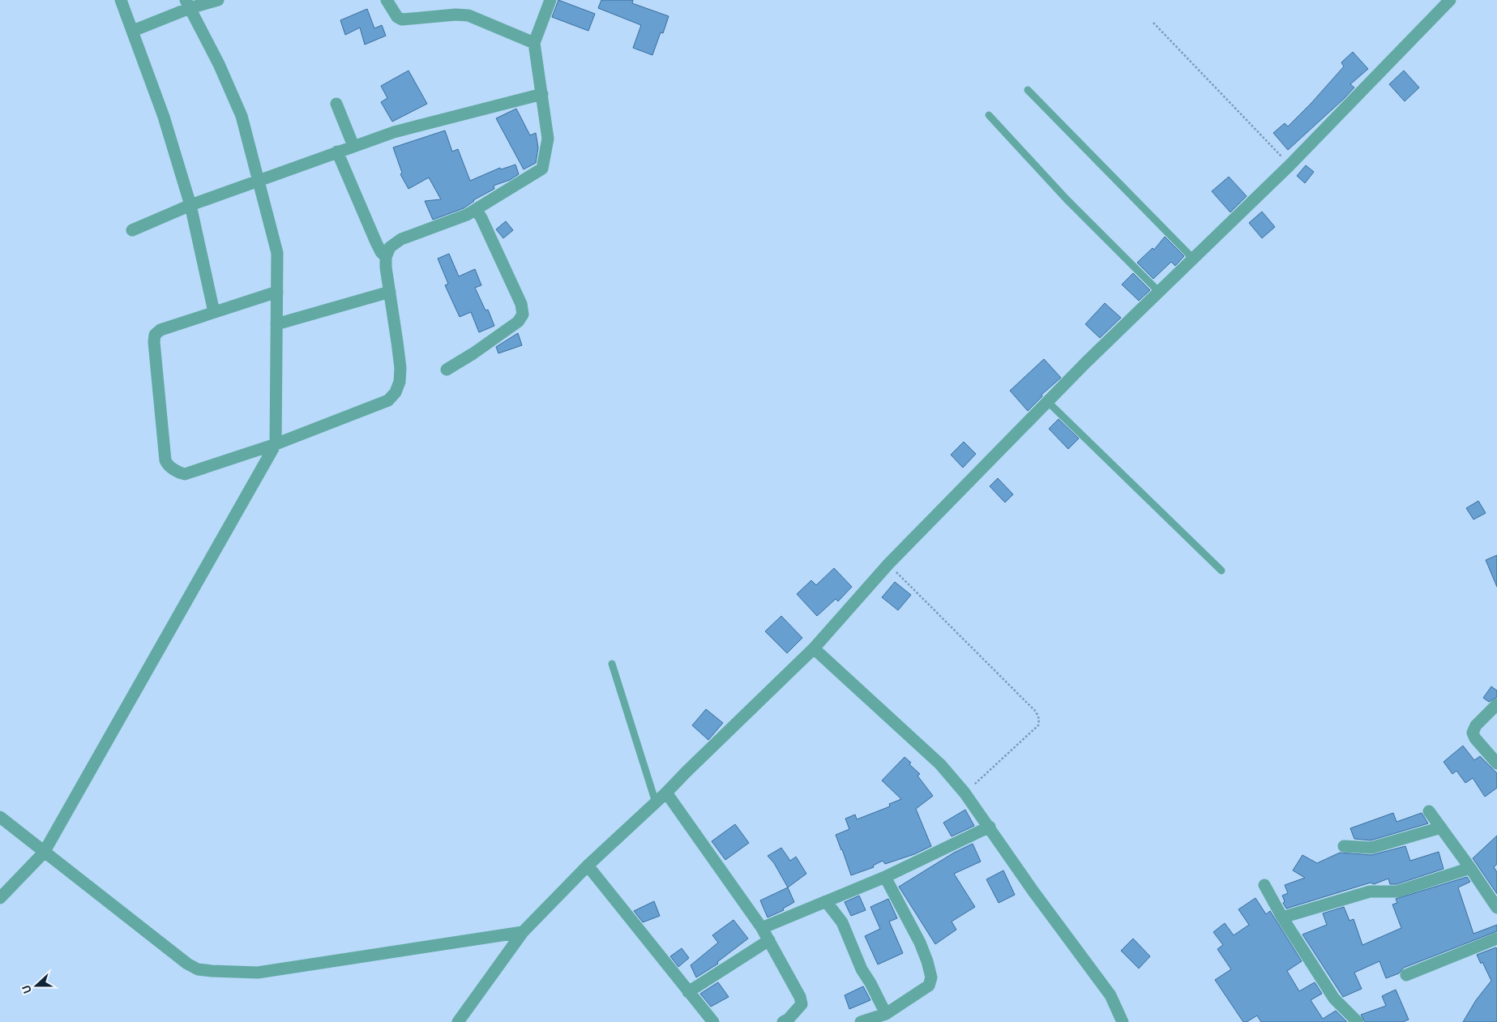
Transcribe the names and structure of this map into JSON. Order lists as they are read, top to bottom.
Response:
{
  "north": "left"
}
